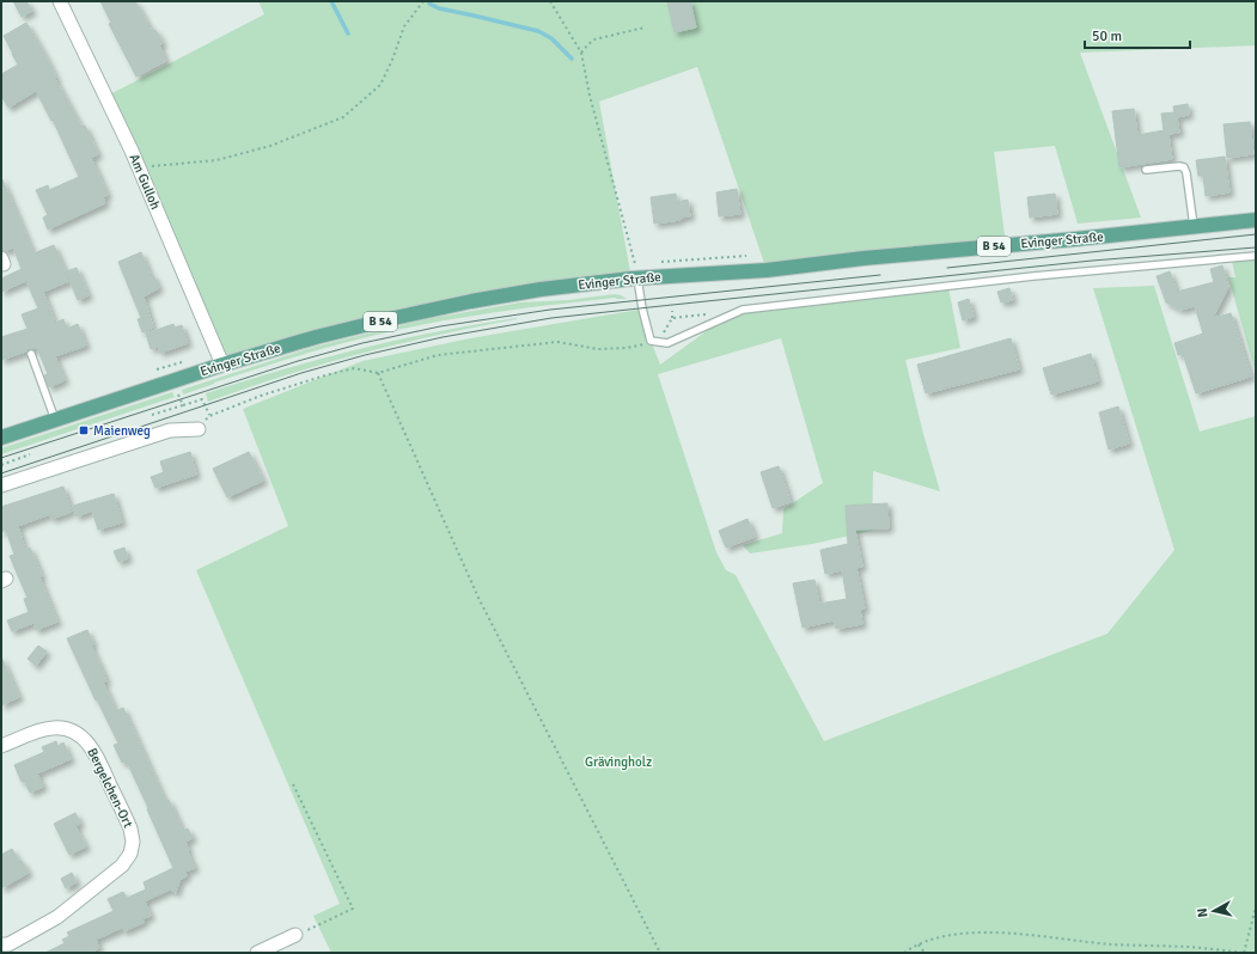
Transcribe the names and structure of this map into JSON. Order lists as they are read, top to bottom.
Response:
{
  "streets": {
    "main road": ["Evinger Straße", "B 54"],
    "street": ["Am Gulloh", "Bergelchen-Ort"]
  },
  "crossings": [
    ["Am Gulloh", "Evinger Straße"]
  ],
  "parks": ["Grävingholz"],
  "places": {
    "transit": ["Maienweg"]
  },
  "scale_bar": "50 m",
  "north": "left"
}
